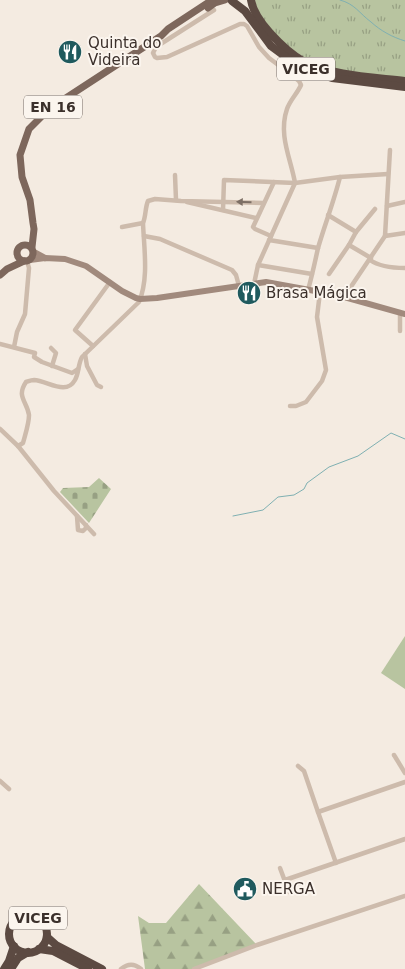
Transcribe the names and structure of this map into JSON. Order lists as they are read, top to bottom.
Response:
{
  "streets": {
    "highway": ["VICEG", "EN 16"]
  },
  "crossings": [
    ["VICEG", "EN 16"]
  ],
  "places": {
    "restaurant": ["Quinta do Videira", "Brasa Mágica"],
    "public building": ["NERGA"]
  }
}
